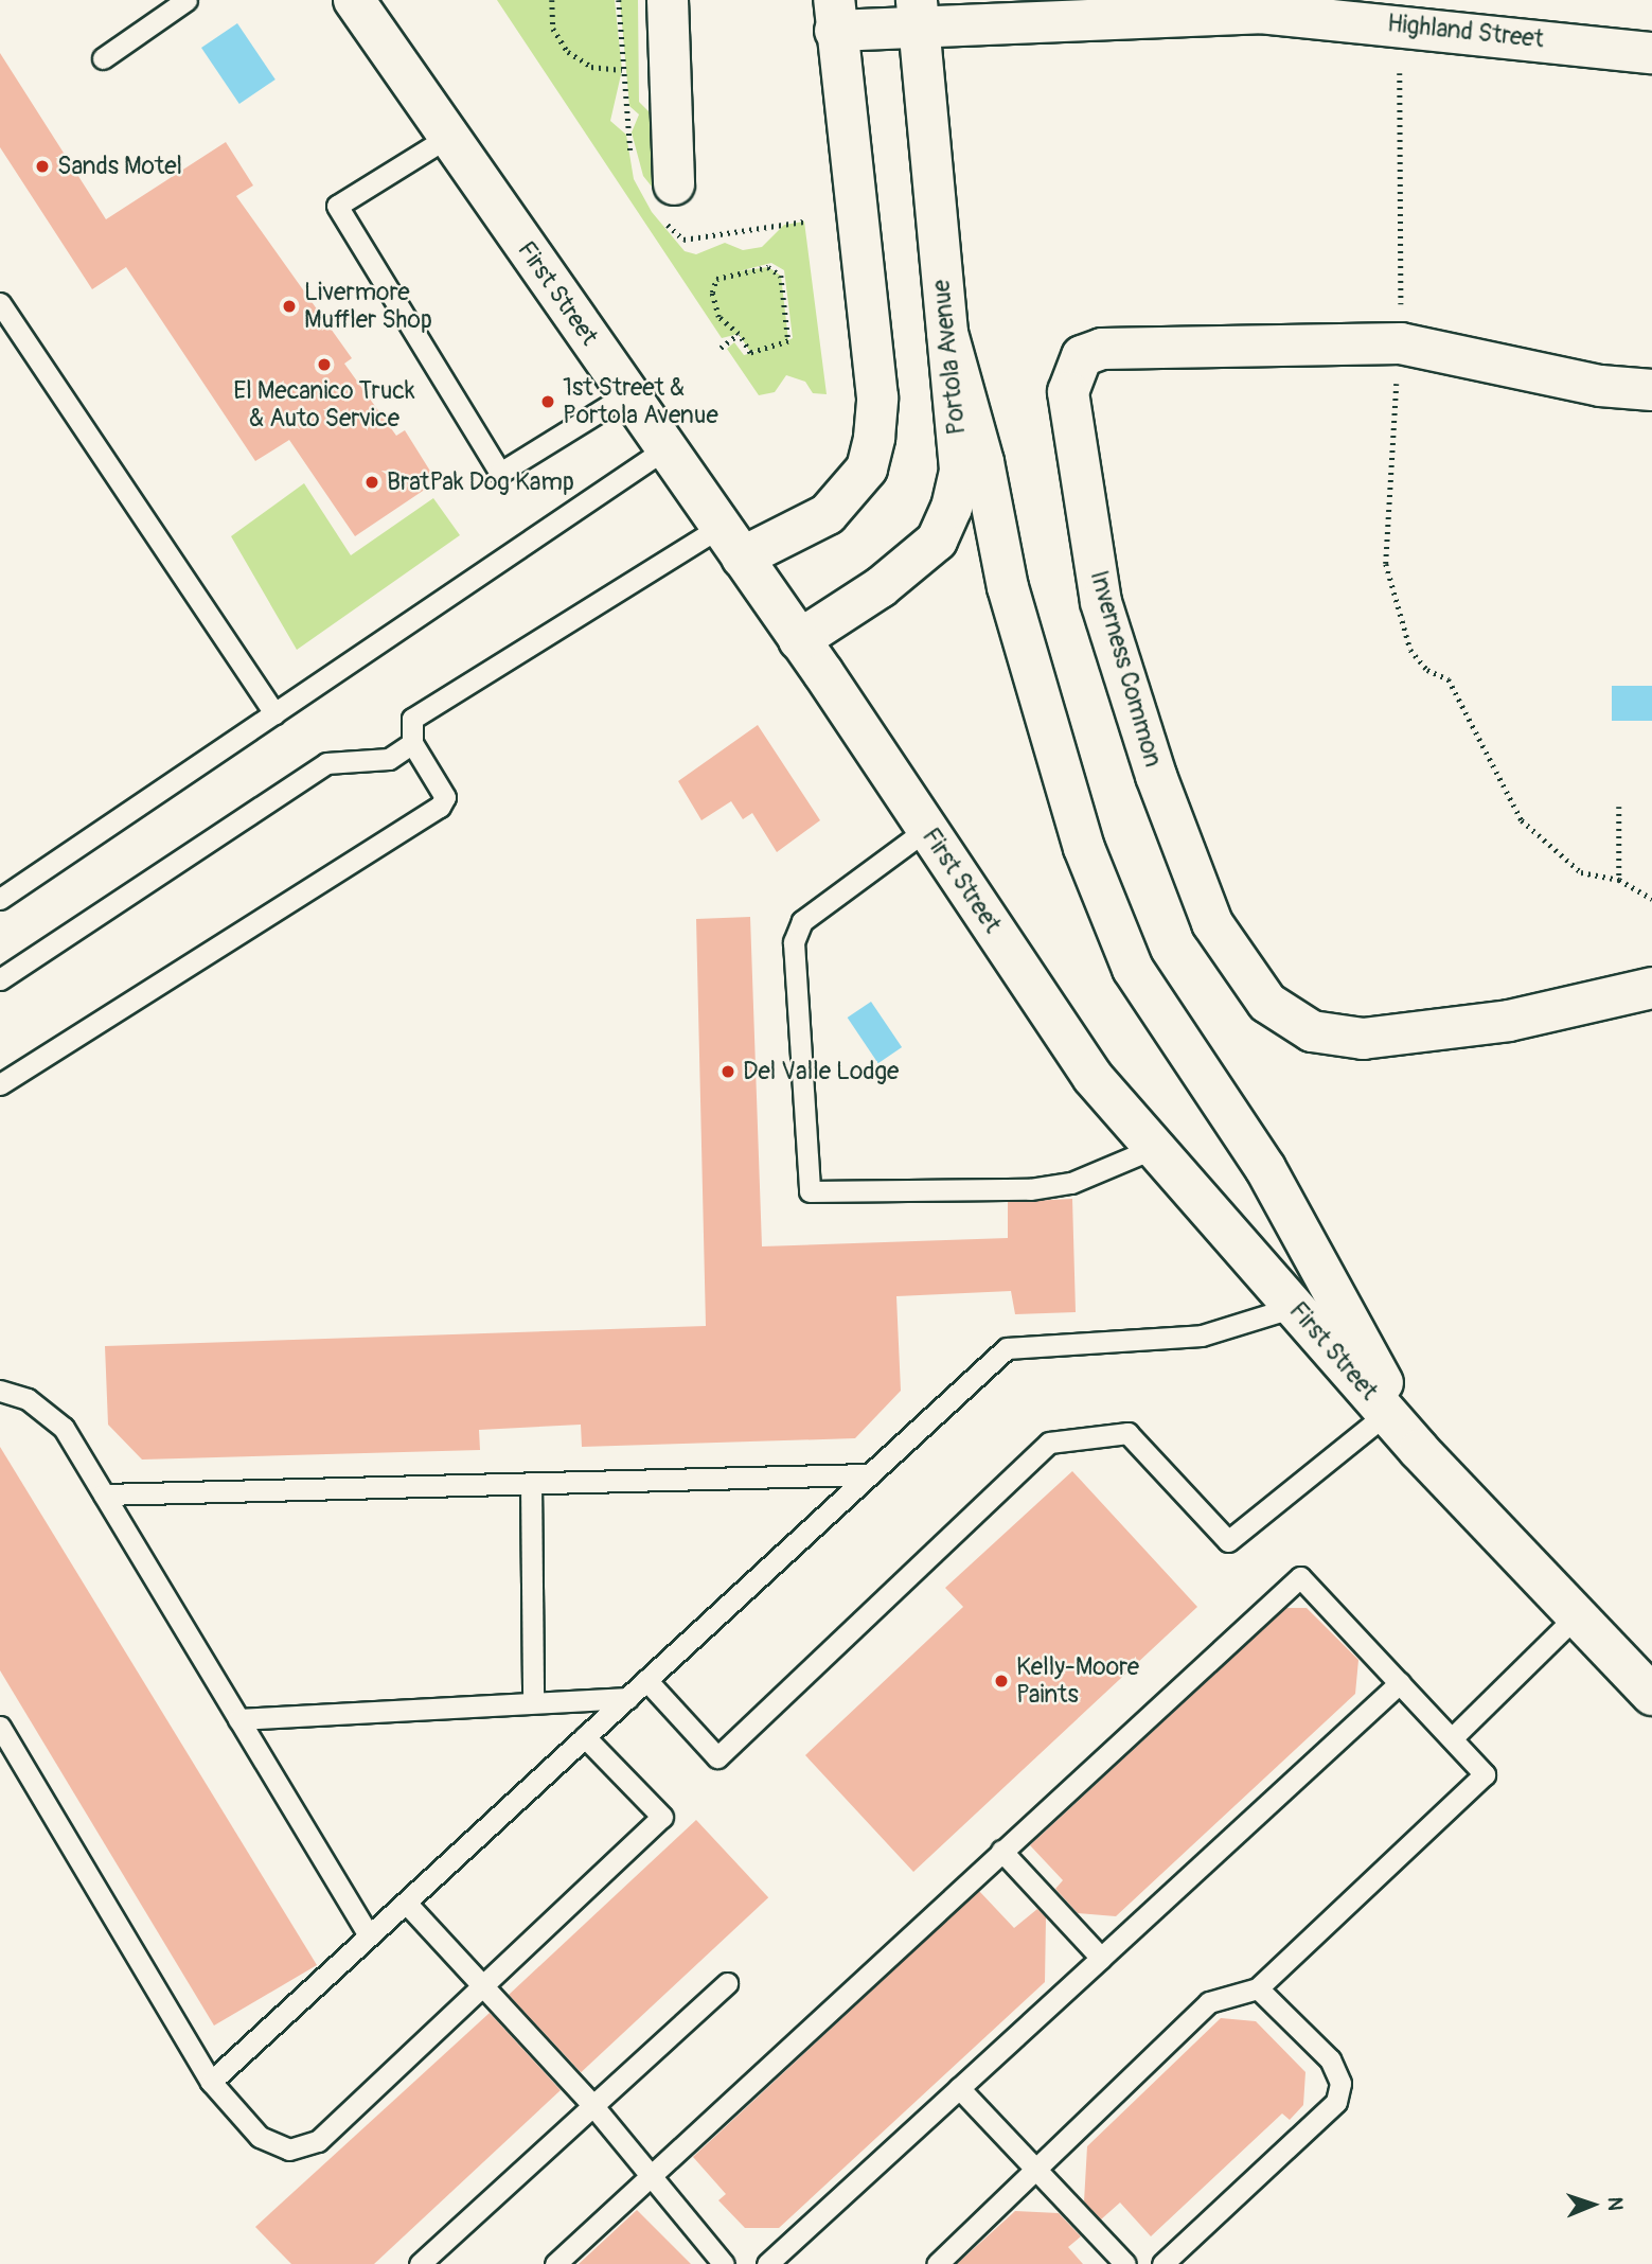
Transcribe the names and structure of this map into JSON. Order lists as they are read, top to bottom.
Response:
{
  "streets": {
    "main road": [
      "Highland Street",
      "First Street",
      "Portola Avenue",
      "Inverness Common"
    ]
  },
  "crossings": [
    ["Highland Street", "Portola Avenue"],
    ["First Street", "Portola Avenue"]
  ],
  "places": [
    "Sands Motel",
    "Livermore Muffler Shop",
    "El Mecanico Truck & Auto Service",
    "1st Street & Portola Avenue",
    "BratPak Dog Kamp",
    "Del Valle Lodge",
    "Kelly-Moore Paints"
  ],
  "north": "right"
}
